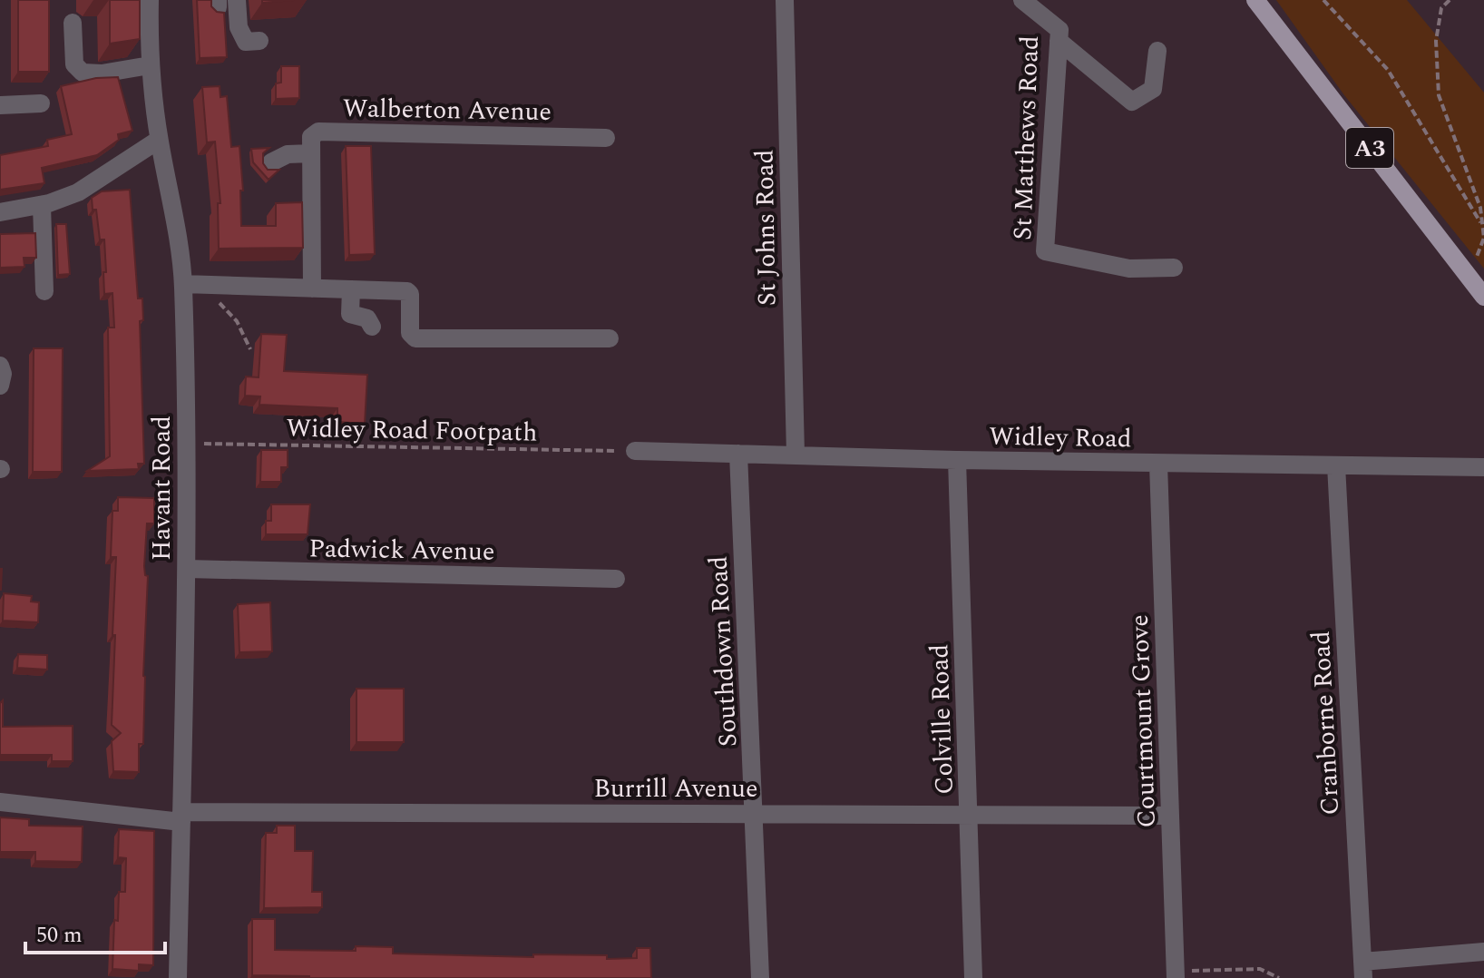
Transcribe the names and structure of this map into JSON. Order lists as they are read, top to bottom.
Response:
{
  "streets": {
    "main road": ["A3"],
    "street": [
      "Walberton Avenue",
      "St Matthews Road",
      "St Johns Road",
      "Widley Road",
      "Havant Road",
      "Padwick Avenue",
      "Southdown Road",
      "Colville Road",
      "Courtmount Grove",
      "Cranborne Road",
      "Burrill Avenue"
    ],
    "path": ["Widley Road Footpath"]
  },
  "crossings": [
    ["St Johns Road", "Widley Road"],
    ["Widley Road Footpath", "Widley Road"],
    ["Widley Road Footpath", "Havant Road"],
    ["Widley Road", "Southdown Road"],
    ["Widley Road", "Colville Road"],
    ["Widley Road", "Courtmount Grove"],
    ["Widley Road", "Cranborne Road"],
    ["Havant Road", "Padwick Avenue"],
    ["Havant Road", "Burrill Avenue"],
    ["Southdown Road", "Burrill Avenue"],
    ["Colville Road", "Burrill Avenue"],
    ["Courtmount Grove", "Burrill Avenue"]
  ],
  "scale_bar": "50 m"
}
